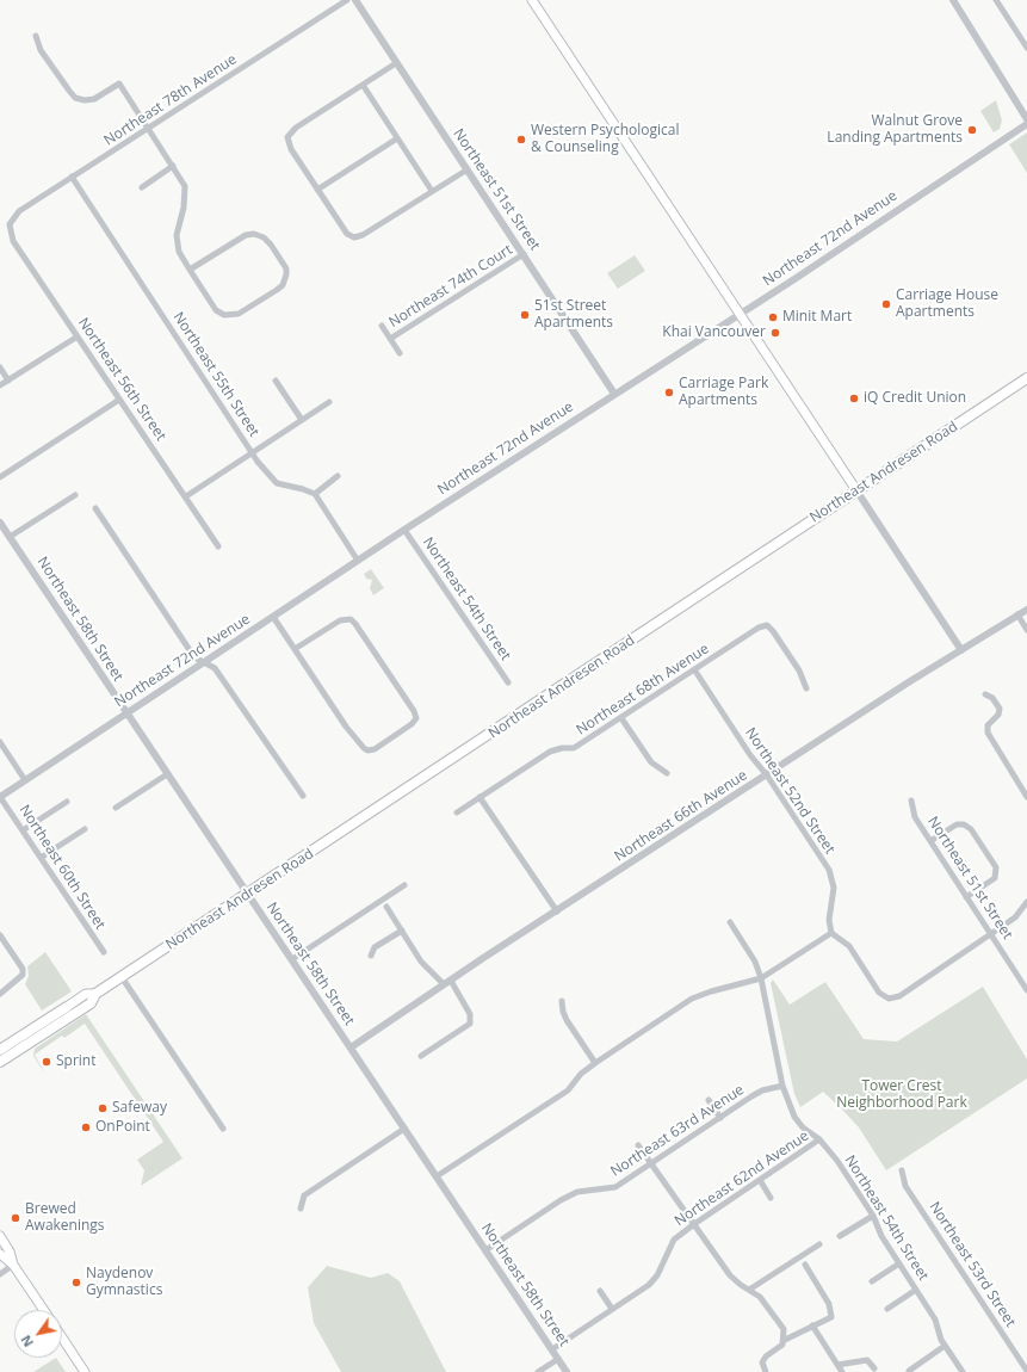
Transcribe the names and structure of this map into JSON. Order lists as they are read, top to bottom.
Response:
{
  "streets": {
    "main road": ["Northeast Andresen Road"],
    "street": [
      "Northeast 78th Avenue",
      "Northeast 51st Street",
      "Northeast 72nd Avenue",
      "Northeast 74th Court",
      "Northeast 55th Street",
      "Northeast 56th Street",
      "Northeast 54th Street",
      "Northeast 58th Street",
      "Northeast 68th Avenue",
      "Northeast 52nd Street",
      "Northeast 66th Avenue",
      "Northeast 60th Street",
      "Northeast 63rd Avenue",
      "Northeast 62nd Avenue",
      "Northeast 53rd Street"
    ]
  },
  "crossings": [
    ["Northeast 78th Avenue", "Northeast 55th Street"],
    ["Northeast 78th Avenue", "Northeast 56th Street"],
    ["Northeast 51st Street", "Northeast 72nd Avenue"],
    ["Northeast 51st Street", "Northeast 74th Court"],
    ["Northeast 72nd Avenue", "Northeast 54th Street"],
    ["Northeast 72nd Avenue", "Northeast 58th Street"],
    ["Northeast 72nd Avenue", "Northeast 60th Street"],
    ["Northeast Andresen Road", "Northeast 58th Street"],
    ["Northeast 54th Street", "Northeast 63rd Avenue"],
    ["Northeast 54th Street", "Northeast 62nd Avenue"],
    ["Northeast 58th Street", "Northeast 66th Avenue"],
    ["Northeast 58th Street", "Northeast 63rd Avenue"],
    ["Northeast 58th Street", "Northeast 62nd Avenue"],
    ["Northeast 68th Avenue", "Northeast 52nd Street"],
    ["Northeast 52nd Street", "Northeast 66th Avenue"]
  ],
  "parks": ["Tower Crest Neighborhood Park"],
  "places": [
    "Walnut Grove Landing Apartments",
    "Western Psychological & Counseling",
    "Carriage House Apartments",
    "51st Street Apartments",
    "Minit Mart",
    "Khai Vancouver",
    "Carriage Park Apartments",
    "iQ Credit Union",
    "Sprint",
    "Safeway",
    "OnPoint",
    "Brewed Awakenings",
    "Naydenov Gymnastics"
  ],
  "north": "bottom left"
}
